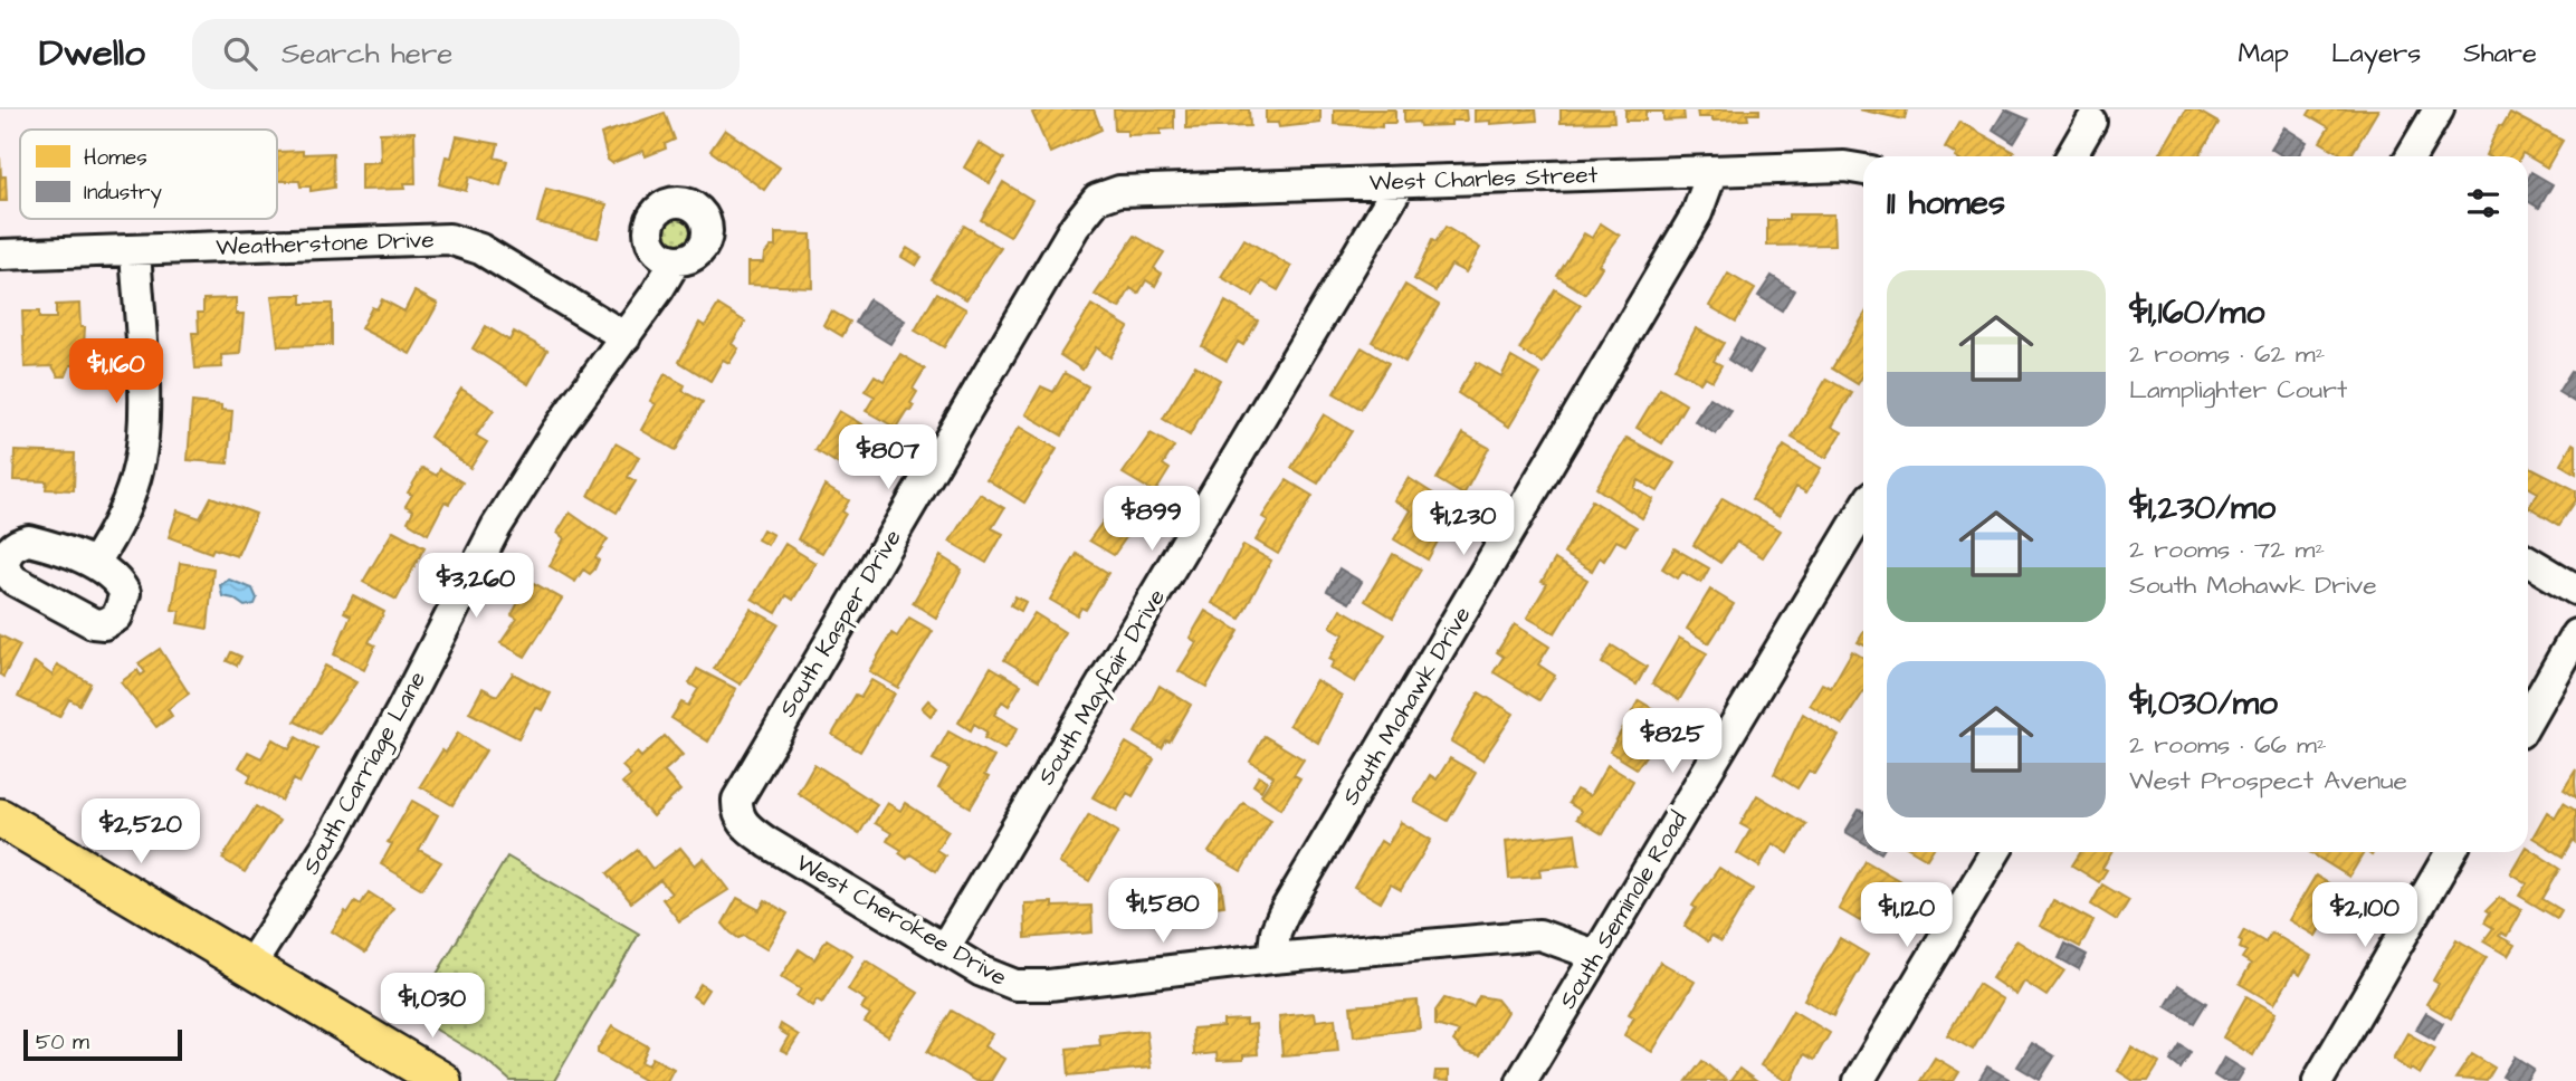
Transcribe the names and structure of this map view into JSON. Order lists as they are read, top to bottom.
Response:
{
  "streets": {
    "street": [
      "West Charles Street",
      "Weatherstone Drive",
      "South Kasper Drive",
      "South Mayfair Drive",
      "South Mohawk Drive",
      "South Carriage Lane",
      "South Seminole Road",
      "West Cherokee Drive"
    ]
  },
  "crossings": [
    ["West Charles Street", "South Kasper Drive"],
    ["West Charles Street", "South Mayfair Drive"],
    ["West Charles Street", "South Mohawk Drive"],
    ["Weatherstone Drive", "South Carriage Lane"],
    ["South Kasper Drive", "West Cherokee Drive"],
    ["South Mayfair Drive", "West Cherokee Drive"],
    ["South Mohawk Drive", "West Cherokee Drive"],
    ["South Seminole Road", "West Cherokee Drive"]
  ],
  "legend": ["Homes", "Industry"],
  "scale_bar": "50 m",
  "page": {
    "header": "Dwello",
    "search": "Search here",
    "nav": ["Map", "Layers", "Share"],
    "heading": "11 homes",
    "list": [
      {
        "name": "$1,160/mo",
        "note": "2 rooms · 62 m² · Lamplighter Court"
      },
      {
        "name": "$1,230/mo",
        "note": "2 rooms · 72 m² · South Mohawk Drive"
      },
      {
        "name": "$1,030/mo",
        "note": "2 rooms · 66 m² · West Prospect Avenue"
      }
    ],
    "price": [
      "$1,160",
      "$807",
      "$899",
      "$1,230",
      "$3,260",
      "$825",
      "$2,520",
      "$1,580",
      "$1,120",
      "$2,100",
      "$1,030"
    ],
    "scale": "50 m"
  }
}
